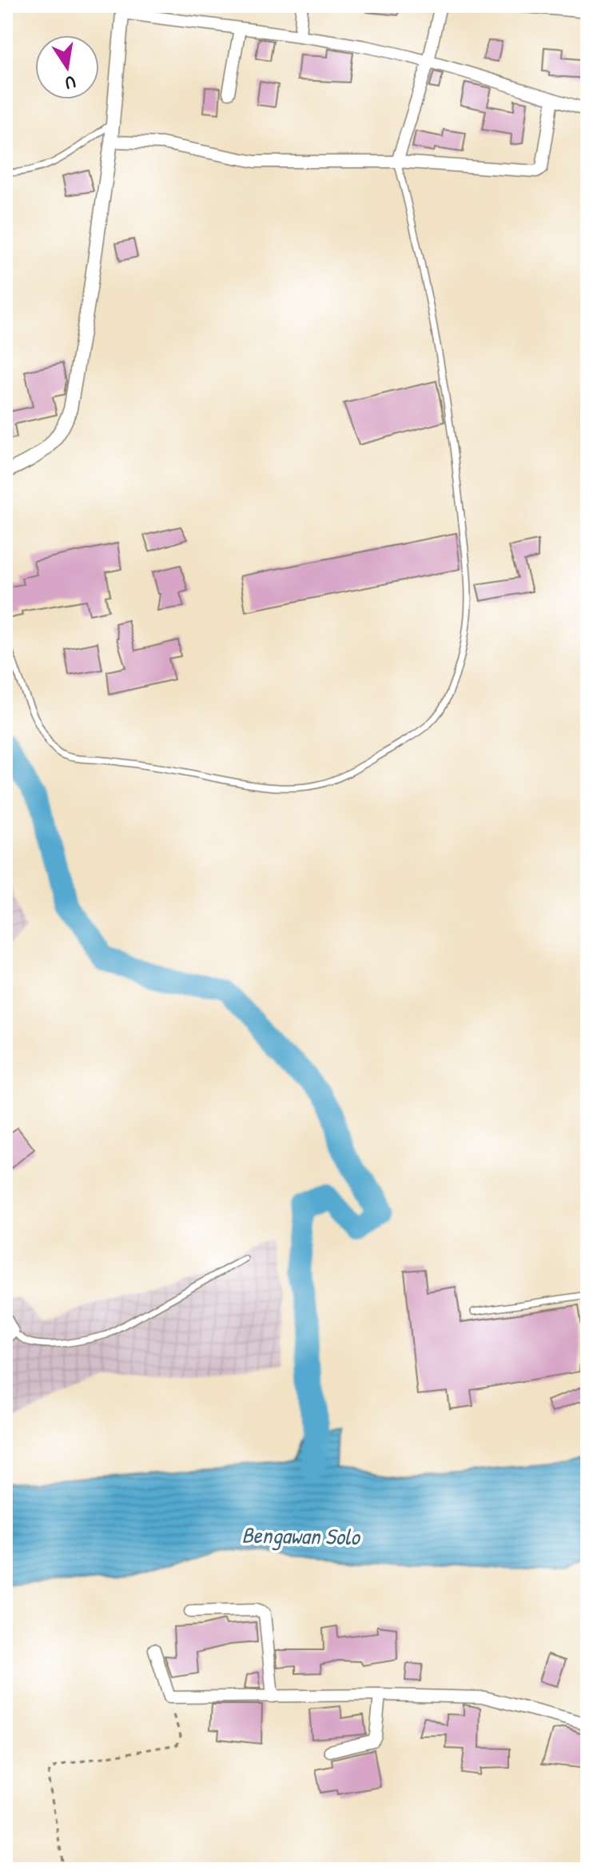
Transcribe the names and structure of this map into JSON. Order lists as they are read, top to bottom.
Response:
{
  "water": ["Bengawan Solo"],
  "north": "bottom"
}
